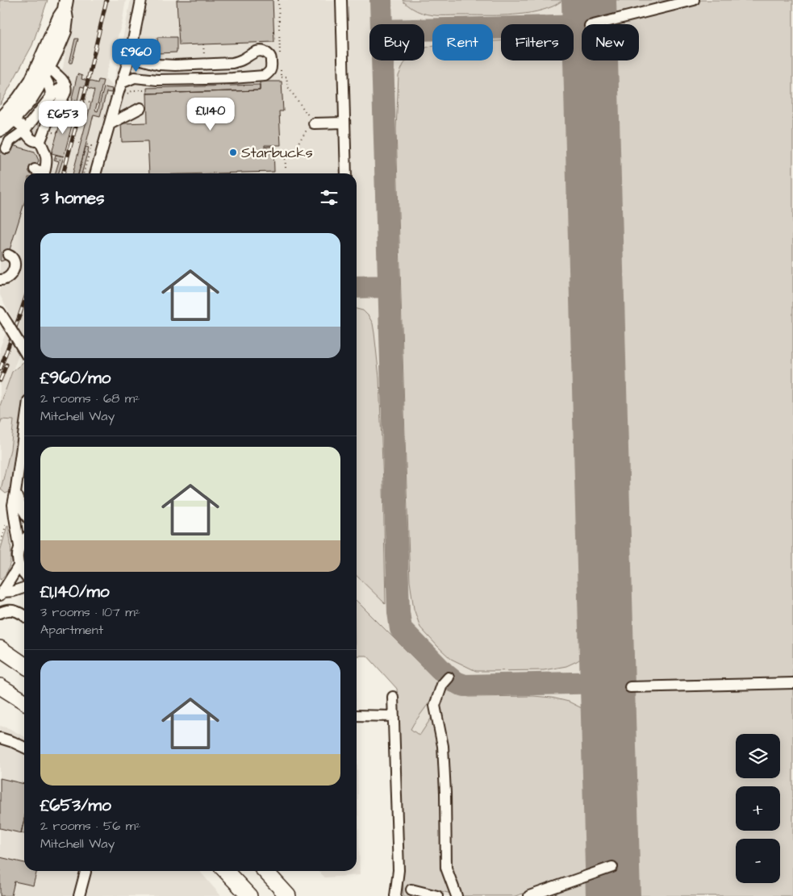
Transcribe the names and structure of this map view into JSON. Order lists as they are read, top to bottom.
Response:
{
  "places": ["Starbucks"],
  "page": {
    "chip": [
      "Buy",
      "Rent",
      "Filters",
      "New"
    ],
    "price": ["£960", "£1,140", "£653"],
    "heading": "3 homes",
    "list": [
      {
        "name": "£960/mo",
        "note": "2 rooms · 68 m² · Mitchell Way"
      },
      {
        "name": "£1,140/mo",
        "note": "3 rooms · 107 m² · Apartment"
      },
      {
        "name": "£653/mo",
        "note": "2 rooms · 56 m² · Mitchell Way"
      }
    ],
    "map_buttons": ["+", "−"]
  }
}
